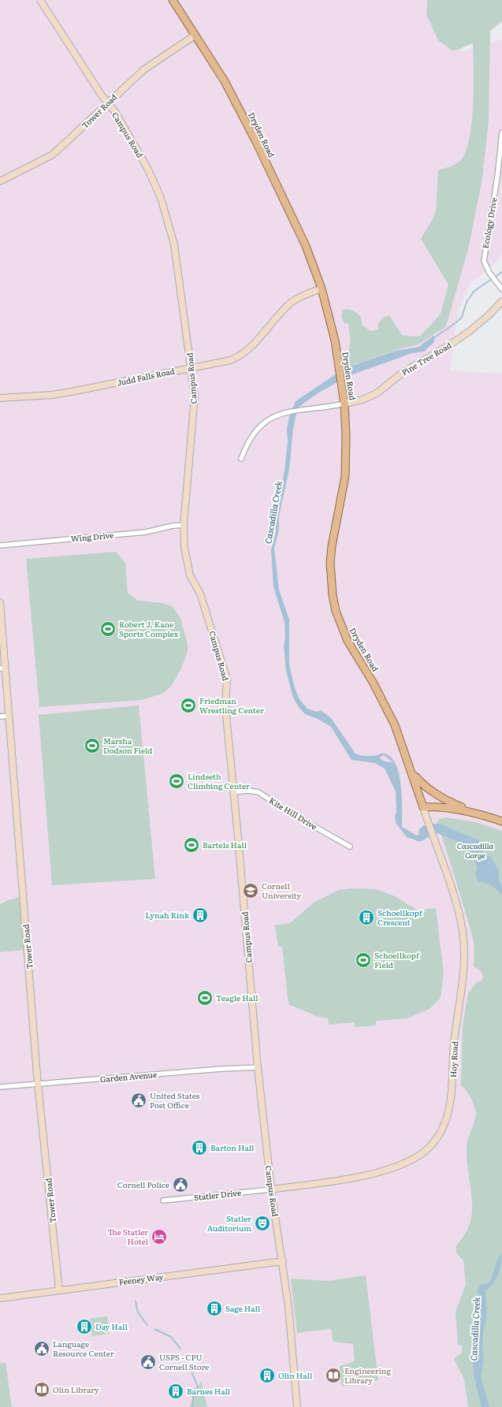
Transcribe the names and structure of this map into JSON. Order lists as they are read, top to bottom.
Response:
{
  "streets": {
    "main road": ["Dryden Road"],
    "street": [
      "Tower Road",
      "Campus Road",
      "Ecology Drive",
      "Pine Tree Road",
      "Judd Falls Road",
      "Wing Drive",
      "Kite Hill Drive",
      "Hoy Road",
      "Garden Avenue",
      "Statler Drive",
      "Feeney Way"
    ]
  },
  "crossings": [
    ["Tower Road", "Campus Road"],
    ["Tower Road", "Dryden Road"],
    ["Tower Road", "Garden Avenue"],
    ["Tower Road", "Feeney Way"],
    ["Campus Road", "Judd Falls Road"],
    ["Campus Road", "Wing Drive"],
    ["Campus Road", "Kite Hill Drive"],
    ["Campus Road", "Hoy Road"],
    ["Campus Road", "Garden Avenue"],
    ["Campus Road", "Statler Drive"],
    ["Campus Road", "Feeney Way"],
    ["Dryden Road", "Pine Tree Road"],
    ["Dryden Road", "Judd Falls Road"],
    ["Dryden Road", "Hoy Road"],
    ["Hoy Road", "Statler Drive"]
  ],
  "water": ["Cascadilla Creek"],
  "parks": ["Cascadilla Gorge"],
  "places": {
    "sports": [
      "Robert J. Kane Sports Complex",
      "Friedman Wrestling Center",
      "Marsha Dodson Field",
      "Lindseth Climbing Center",
      "Bartels Hall",
      "Schoellkopf Field",
      "Teagle Hall"
    ],
    "school or university": ["Cornell University"],
    "building": [
      "Lynah Rink",
      "Schoellkopf Crescent",
      "Barton Hall",
      "Sage Hall",
      "Day Hall",
      "Olin Hall",
      "Barnes Hall"
    ],
    "public building": [
      "United States Post Office",
      "Cornell Police",
      "Language Resource Center",
      "USPS - CPU Cornell Store"
    ],
    "theatre": ["Statler Auditorium"],
    "hotel": ["The Statler Hotel"],
    "library": ["Engineering Library", "Olin Library"]
  }
}
